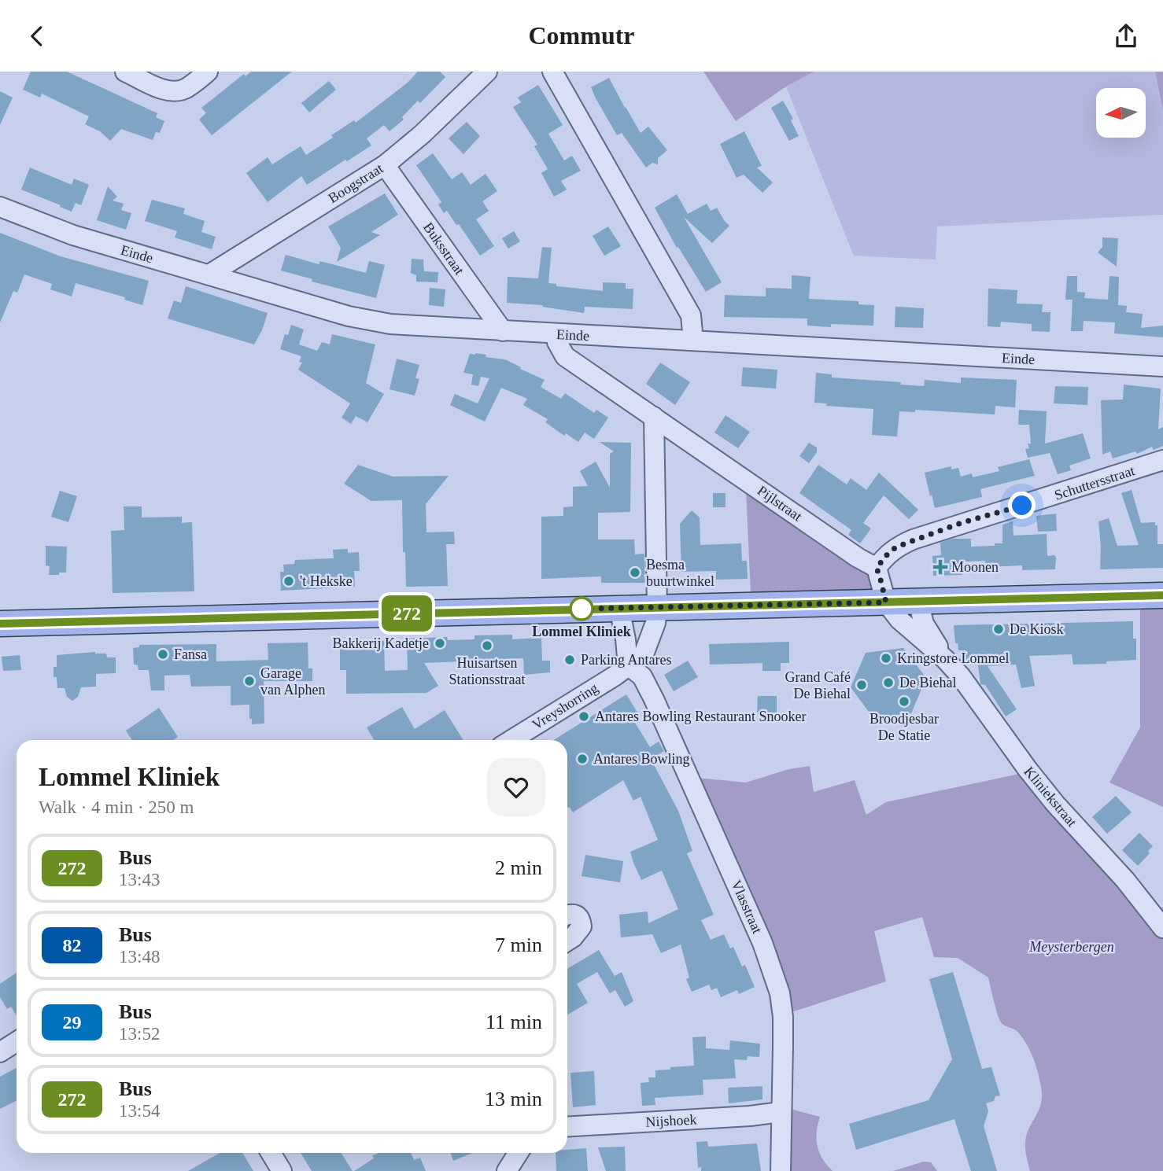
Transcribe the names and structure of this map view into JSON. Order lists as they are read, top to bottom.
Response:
{
  "streets": {
    "street": [
      "Boogstraat",
      "Buksstraat",
      "Einde",
      "Schuttersstraat",
      "Pijlstraat",
      "Vreyshorring",
      "Kliniekstraat",
      "Vlasstraat",
      "Nijshoek"
    ]
  },
  "crossings": [
    ["Boogstraat", "Buksstraat"],
    ["Boogstraat", "Einde"],
    ["Buksstraat", "Einde"],
    ["Einde", "Pijlstraat"],
    ["Schuttersstraat", "Pijlstraat"],
    ["Vreyshorring", "Vlasstraat"],
    ["Vlasstraat", "Nijshoek"]
  ],
  "parks": ["Meysterbergen"],
  "places": {
    "health": ["Moonen"],
    "other": [
      "Besma buurtwinkel",
      "'t Hekske",
      "Lommel Kliniek",
      "De Kiosk",
      "Bakkerij Kadetje",
      "Huisartsen Stationsstraat",
      "Fansa",
      "Kringstore Lommel",
      "Parking Antares",
      "Garage van Alphen",
      "De Biehal",
      "Grand Café De Biehal",
      "Broodjesbar De Statie",
      "Antares Bowling Restaurant Snooker",
      "Antares Bowling"
    ]
  },
  "lines": ["bus line 272"],
  "north": "left",
  "page": {
    "header": "Commutr",
    "on_map": "272",
    "heading": ["Lommel Kliniek", "Walk · 4 min · 250 m"],
    "list": [
      {
        "mark": "272",
        "name": "Bus",
        "note": "13:43",
        "value": "2 min"
      },
      {
        "mark": "82",
        "name": "Bus",
        "note": "13:48",
        "value": "7 min"
      },
      {
        "mark": "29",
        "name": "Bus",
        "note": "13:52",
        "value": "11 min"
      },
      {
        "mark": "272",
        "name": "Bus",
        "note": "13:54",
        "value": "13 min"
      }
    ]
  }
}
